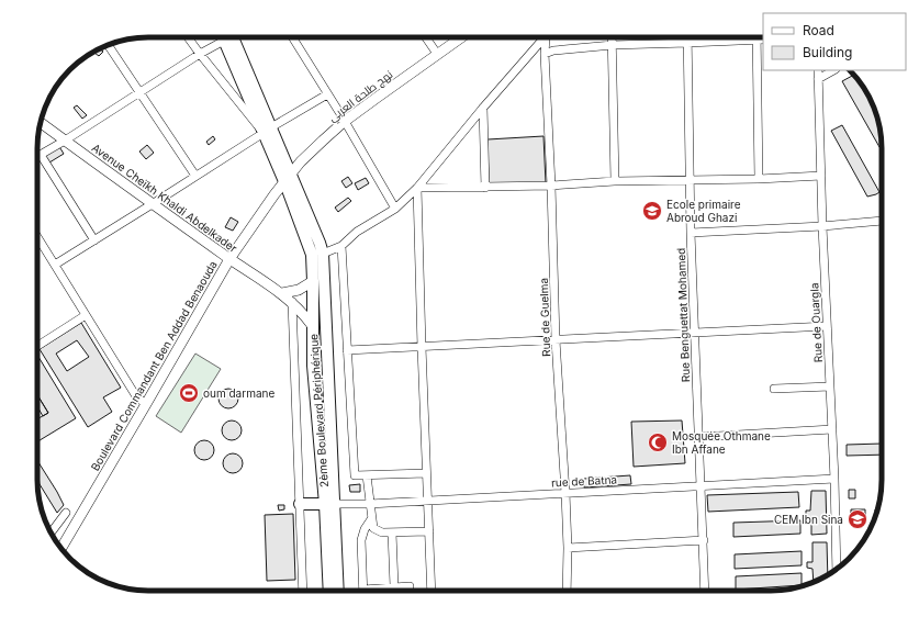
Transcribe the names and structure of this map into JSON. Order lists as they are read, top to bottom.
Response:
{
  "streets": {
    "main road": ["2ème Boulevard Périphérique"],
    "street": [
      "نهج طلحة العربي",
      "Avenue Cheïkh Khaldi Abdelkader",
      "Rue Benguettat Mohamed",
      "Rue de Guelma",
      "Rue de Ouargla",
      "Boulevard Commandant Ben Addad Benaouda",
      "rue de Batna"
    ]
  },
  "crossings": [
    ["نهج طلحة العربي", "Boulevard Commandant Ben Addad Benaouda"],
    ["نهج طلحة العربي", "2ème Boulevard Périphérique"],
    ["Avenue Cheïkh Khaldi Abdelkader", "Boulevard Commandant Ben Addad Benaouda"],
    ["Avenue Cheïkh Khaldi Abdelkader", "2ème Boulevard Périphérique"],
    ["Rue Benguettat Mohamed", "rue de Batna"],
    ["Rue de Guelma", "rue de Batna"],
    ["Rue de Ouargla", "rue de Batna"],
    ["2ème Boulevard Périphérique", "rue de Batna"]
  ],
  "places": {
    "school or university": ["Ecole primaire Abroud Ghazi", "CEM Ibn Sina"],
    "sports": ["oum darmane"],
    "mosque": ["Mosquée Othmane Ibn Affane"]
  },
  "legend": ["Road", "Building"]
}
